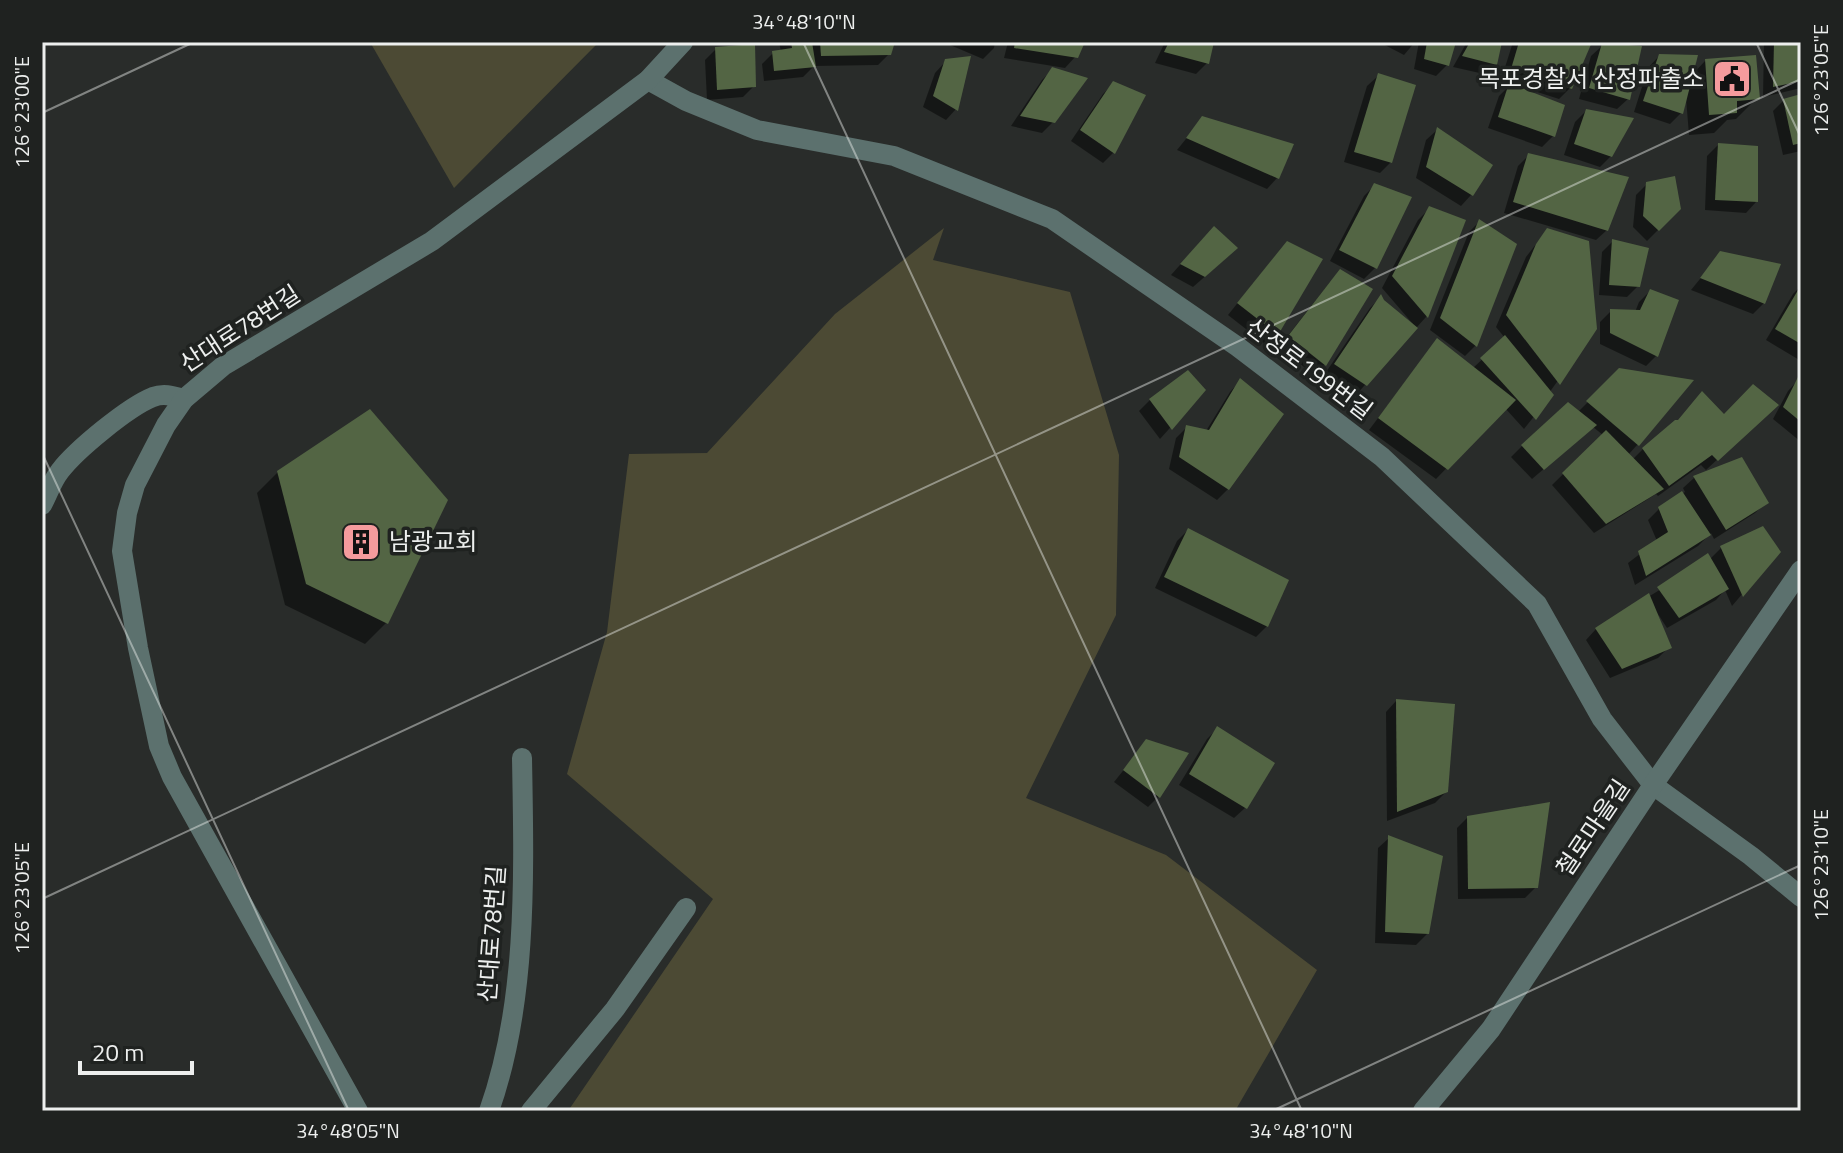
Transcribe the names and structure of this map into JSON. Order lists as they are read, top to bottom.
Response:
{
  "streets": {
    "street": ["산대로78번길", "산정로199번길", "철로마을길"]
  },
  "crossings": [
    ["산대로78번길", "산정로199번길"],
    ["산정로199번길", "철로마을길"]
  ],
  "places": {
    "public building": ["목포경찰서 산정파출소"],
    "building": ["남광교회"]
  },
  "scale_bar": "20 m",
  "coordinates": [
    "34°48'10\"N",
    "126°23'05\"E",
    "126°23'00\"E",
    "126°23'10\"E",
    "34°48'05\"N"
  ]
}
